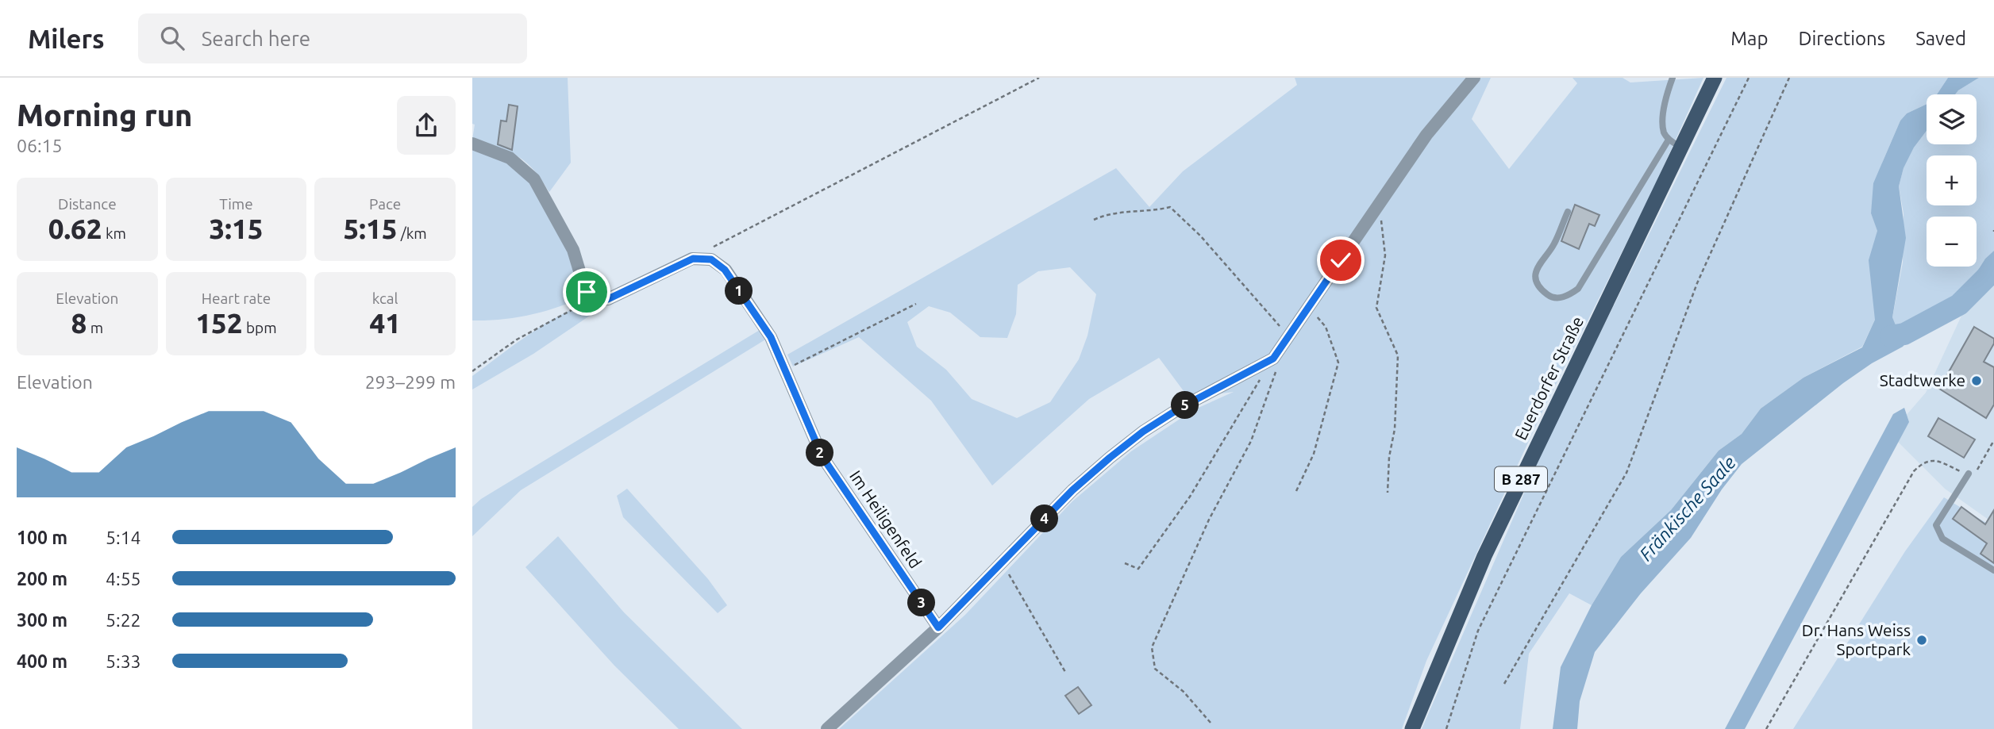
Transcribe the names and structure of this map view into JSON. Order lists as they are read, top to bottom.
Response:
{
  "streets": {
    "main road": ["Euerdorfer Straße", "B 287"],
    "street": ["Im Heiligenfeld"]
  },
  "water": ["Fränkische Saale"],
  "places": ["Stadtwerke", "Dr. Hans Weiss Sportpark"],
  "page": {
    "header": "Milers",
    "search": "Search here",
    "nav": ["Map", "Directions", "Saved"],
    "heading": ["Morning run", "06:15"],
    "map_buttons": ["+", "−"],
    "stats": [
      ["Distance", "0.62 km"],
      ["Time", "3:15"],
      ["Pace", "5:15 /km"],
      ["Elevation", "8 m"],
      ["Heart rate", "152 bpm"],
      ["kcal", "41"]
    ],
    "pins": [
      "1",
      "5",
      "2",
      "4",
      "3"
    ],
    "chart": ["Elevation", "293–299 m"],
    "list": [
      {
        "name": "100 m",
        "note": "5:14"
      },
      {
        "name": "200 m",
        "note": "4:55"
      },
      {
        "name": "300 m",
        "note": "5:22"
      },
      {
        "name": "400 m",
        "note": "5:33"
      }
    ]
  }
}
